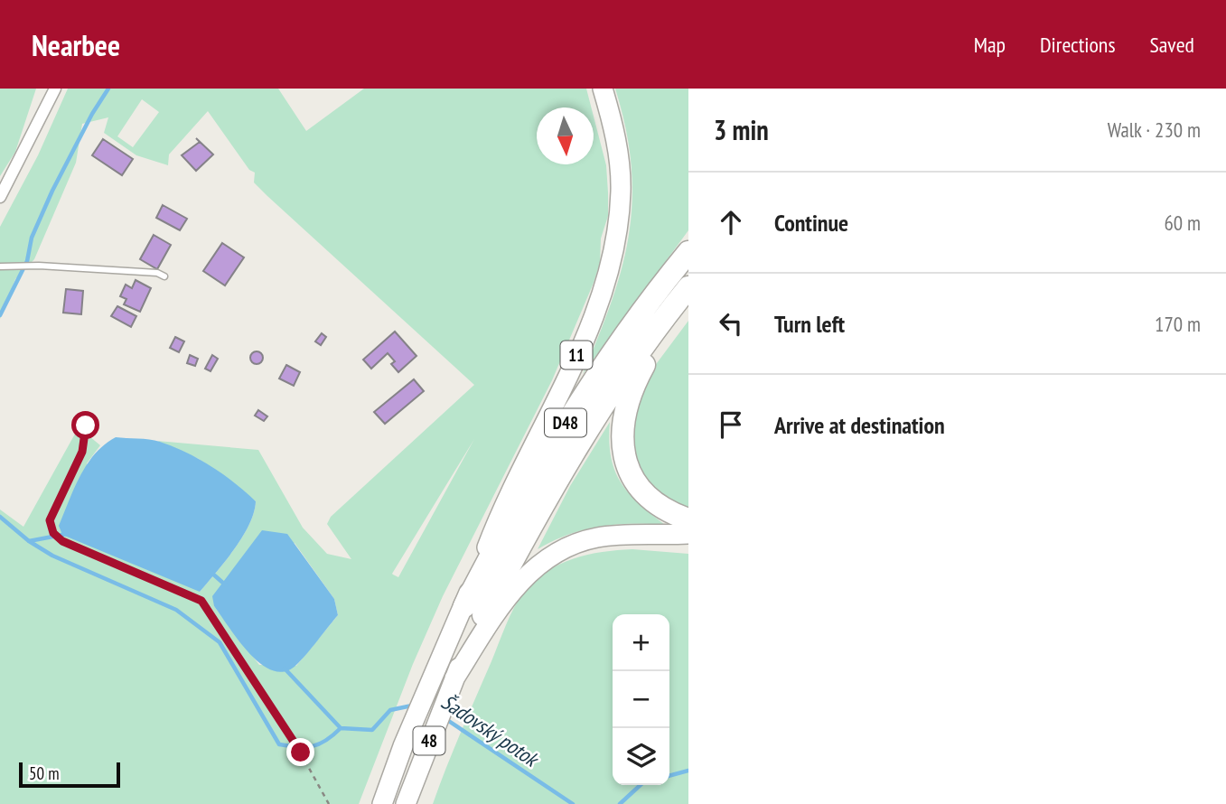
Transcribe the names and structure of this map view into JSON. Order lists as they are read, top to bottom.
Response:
{
  "streets": {
    "highway": ["11", "D48", "48"]
  },
  "crossings": [
    ["11", "D48"],
    ["11", "48"],
    ["D48", "48"]
  ],
  "water": ["Šadovský potok"],
  "scale_bar": "50 m",
  "north": "bottom",
  "page": {
    "header": "Nearbee",
    "nav": ["Map", "Directions", "Saved"],
    "heading": ["3 min", "Walk · 230 m"],
    "list": [
      ["Continue", "60 m"],
      ["Turn left", "170 m"],
      "Arrive at destination"
    ],
    "map_buttons": ["+", "−"],
    "scale": "50 m"
  }
}
